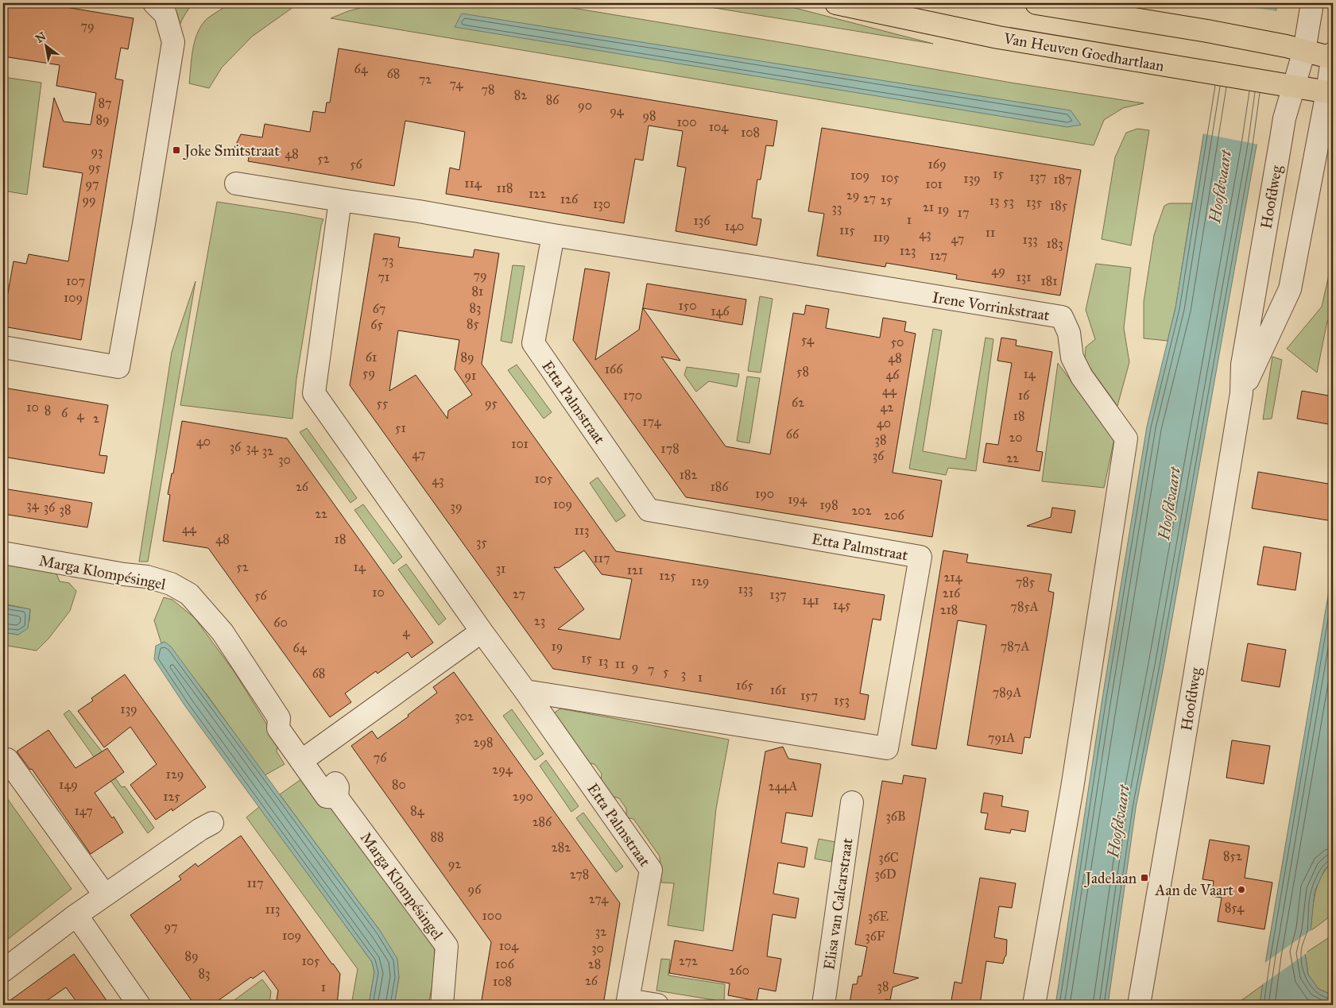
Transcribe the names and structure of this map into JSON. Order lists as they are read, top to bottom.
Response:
{
  "streets": {
    "main road": ["Van Heuven Goedhartlaan"],
    "street": [
      "Hoofdweg",
      "Irene Vorrinkstraat",
      "Etta Palmstraat",
      "Marga Klompésingel",
      "Elisa van Calcarstraat"
    ]
  },
  "crossings": [
    ["Van Heuven Goedhartlaan", "Hoofdweg"],
    ["Irene Vorrinkstraat", "Etta Palmstraat"]
  ],
  "water": ["Hoofdvaart"],
  "places": {
    "transit": ["Joke Smitstraat", "Jadelaan"],
    "other": ["Aan de Vaart"]
  },
  "house_numbers": [
    "79",
    "64",
    "68",
    "72",
    "74",
    "78",
    "82",
    "86",
    "87",
    "90",
    "94",
    "98",
    "89",
    "100",
    "104",
    "108",
    "93",
    "48",
    "52",
    "56",
    "169",
    "95",
    "15",
    "109",
    "137",
    "105",
    "139",
    "187",
    "114",
    "97",
    "101",
    "118",
    "122",
    "29",
    "27",
    "126",
    "99",
    "25",
    "13",
    "53",
    "135",
    "130",
    "185",
    "21",
    "33",
    "19",
    "17",
    "1",
    "136",
    "140",
    "115",
    "11",
    "43",
    "119",
    "47",
    "133",
    "183",
    "123",
    "127",
    "73",
    "49",
    "79",
    "71",
    "131",
    "107",
    "181",
    "81",
    "109",
    "150",
    "83",
    "67",
    "146",
    "85",
    "65",
    "54",
    "50",
    "61",
    "89",
    "48",
    "166",
    "58",
    "59",
    "14",
    "46",
    "91",
    "44",
    "170",
    "16",
    "62",
    "55",
    "95",
    "10",
    "42",
    "8",
    "6",
    "4",
    "18",
    "2",
    "174",
    "40",
    "51",
    "66",
    "20",
    "38",
    "40",
    "101",
    "36",
    "34",
    "178",
    "32",
    "47",
    "36",
    "22",
    "30",
    "182",
    "105",
    "43",
    "26",
    "186",
    "190",
    "194",
    "109",
    "34",
    "198",
    "39",
    "36",
    "38",
    "202",
    "22",
    "206",
    "44",
    "113",
    "48",
    "18",
    "35",
    "117",
    "52",
    "14",
    "31",
    "121",
    "125",
    "214",
    "129",
    "785",
    "133",
    "10",
    "216",
    "27",
    "137",
    "56",
    "141",
    "145",
    "785A",
    "218",
    "23",
    "60",
    "4",
    "19",
    "787A",
    "64",
    "15",
    "13",
    "11",
    "9",
    "7",
    "5",
    "68",
    "3",
    "1",
    "165",
    "161",
    "789A",
    "157",
    "153",
    "139",
    "302",
    "791A",
    "298",
    "76",
    "294",
    "129",
    "149",
    "80",
    "244A",
    "125",
    "290",
    "147",
    "84",
    "36B",
    "286",
    "88",
    "282",
    "852",
    "36C",
    "92",
    "278",
    "36D",
    "117",
    "96",
    "274",
    "854",
    "113",
    "100",
    "36E",
    "97",
    "32",
    "109",
    "36F",
    "104",
    "30",
    "89",
    "105",
    "272",
    "106",
    "28",
    "260",
    "83",
    "26",
    "108",
    "38",
    "1"
  ],
  "north": "top left"
}
